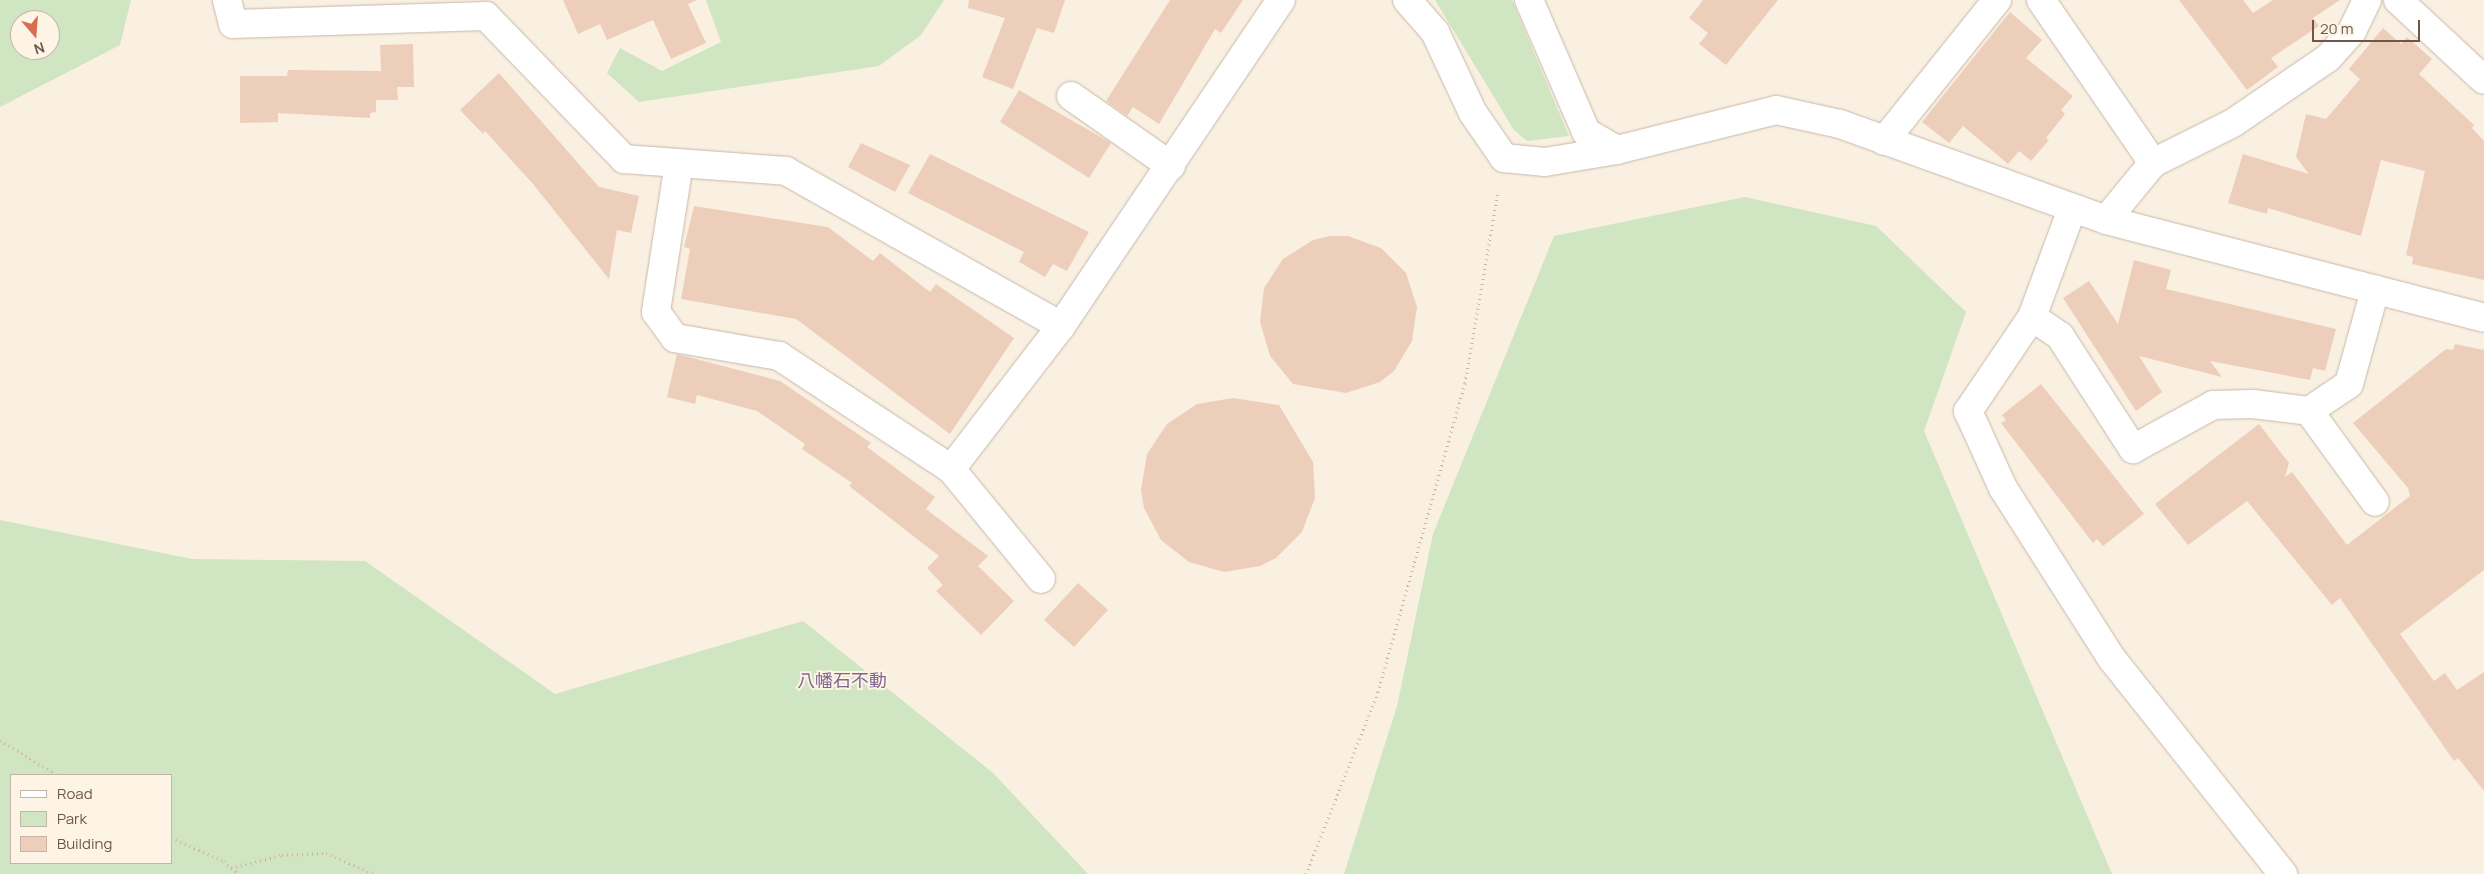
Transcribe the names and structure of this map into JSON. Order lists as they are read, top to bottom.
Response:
{
  "districts": ["八幡石不動"],
  "legend": ["Road", "Park", "Building"],
  "scale_bar": "20 m",
  "north": "bottom"
}
